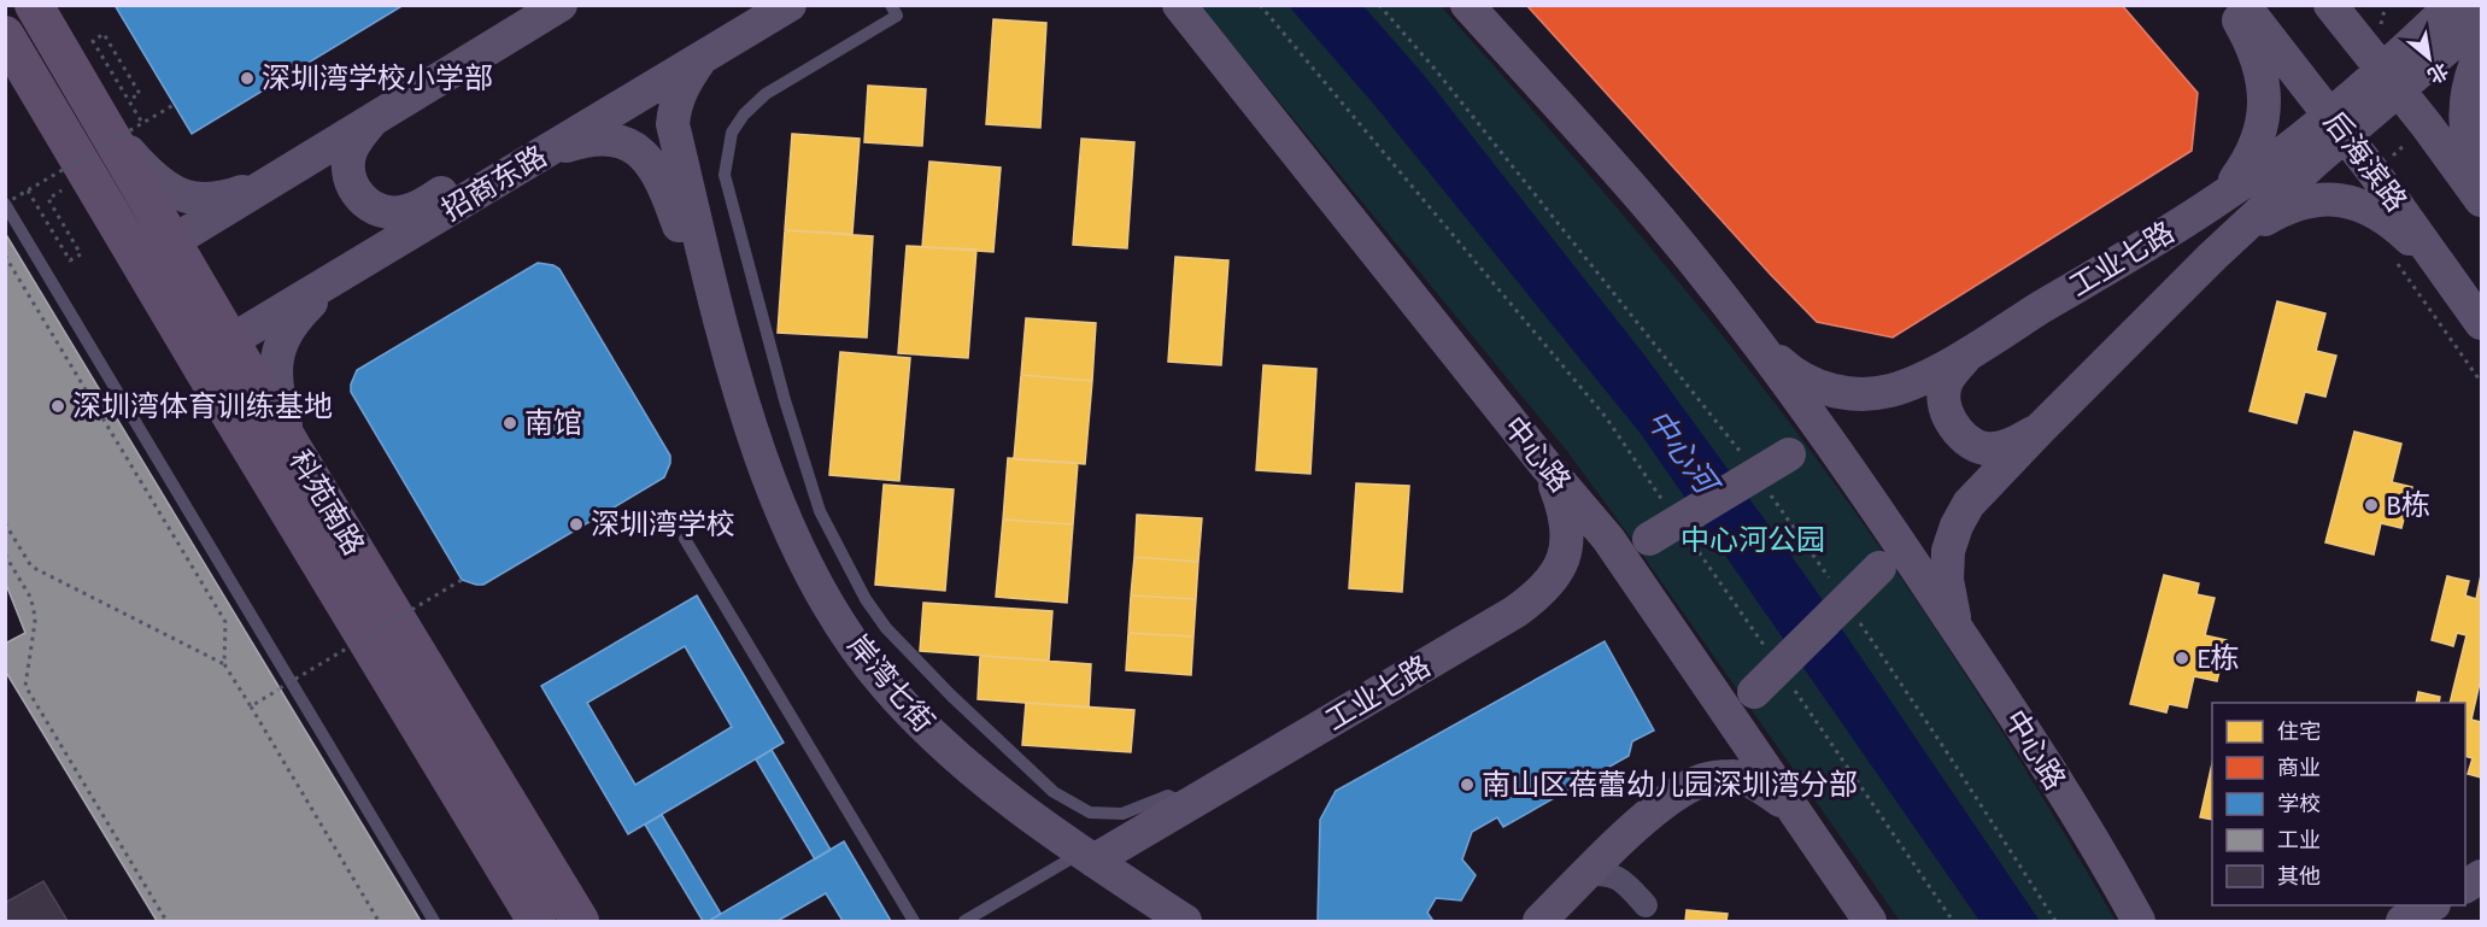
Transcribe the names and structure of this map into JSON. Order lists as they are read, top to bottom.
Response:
{
  "streets": {
    "main road": ["科苑南路"],
    "street": [
      "后海滨路",
      "招商东路",
      "工业七路",
      "中心路",
      "岸湾七街"
    ]
  },
  "crossings": [
    ["后海滨路", "工业七路"],
    ["招商东路", "科苑南路"],
    ["工业七路", "中心路"],
    ["工业七路", "岸湾七街"]
  ],
  "water": ["中心河"],
  "parks": ["中心河公园"],
  "places": [
    "深圳湾学校小学部",
    "深圳湾体育训练基地",
    "南馆",
    "B栋",
    "深圳湾学校",
    "E栋",
    "南山区蓓蕾幼儿园深圳湾分部"
  ],
  "legend": [
    "住宅",
    "商业",
    "学校",
    "工业",
    "其他"
  ],
  "north": "bottom right"
}
